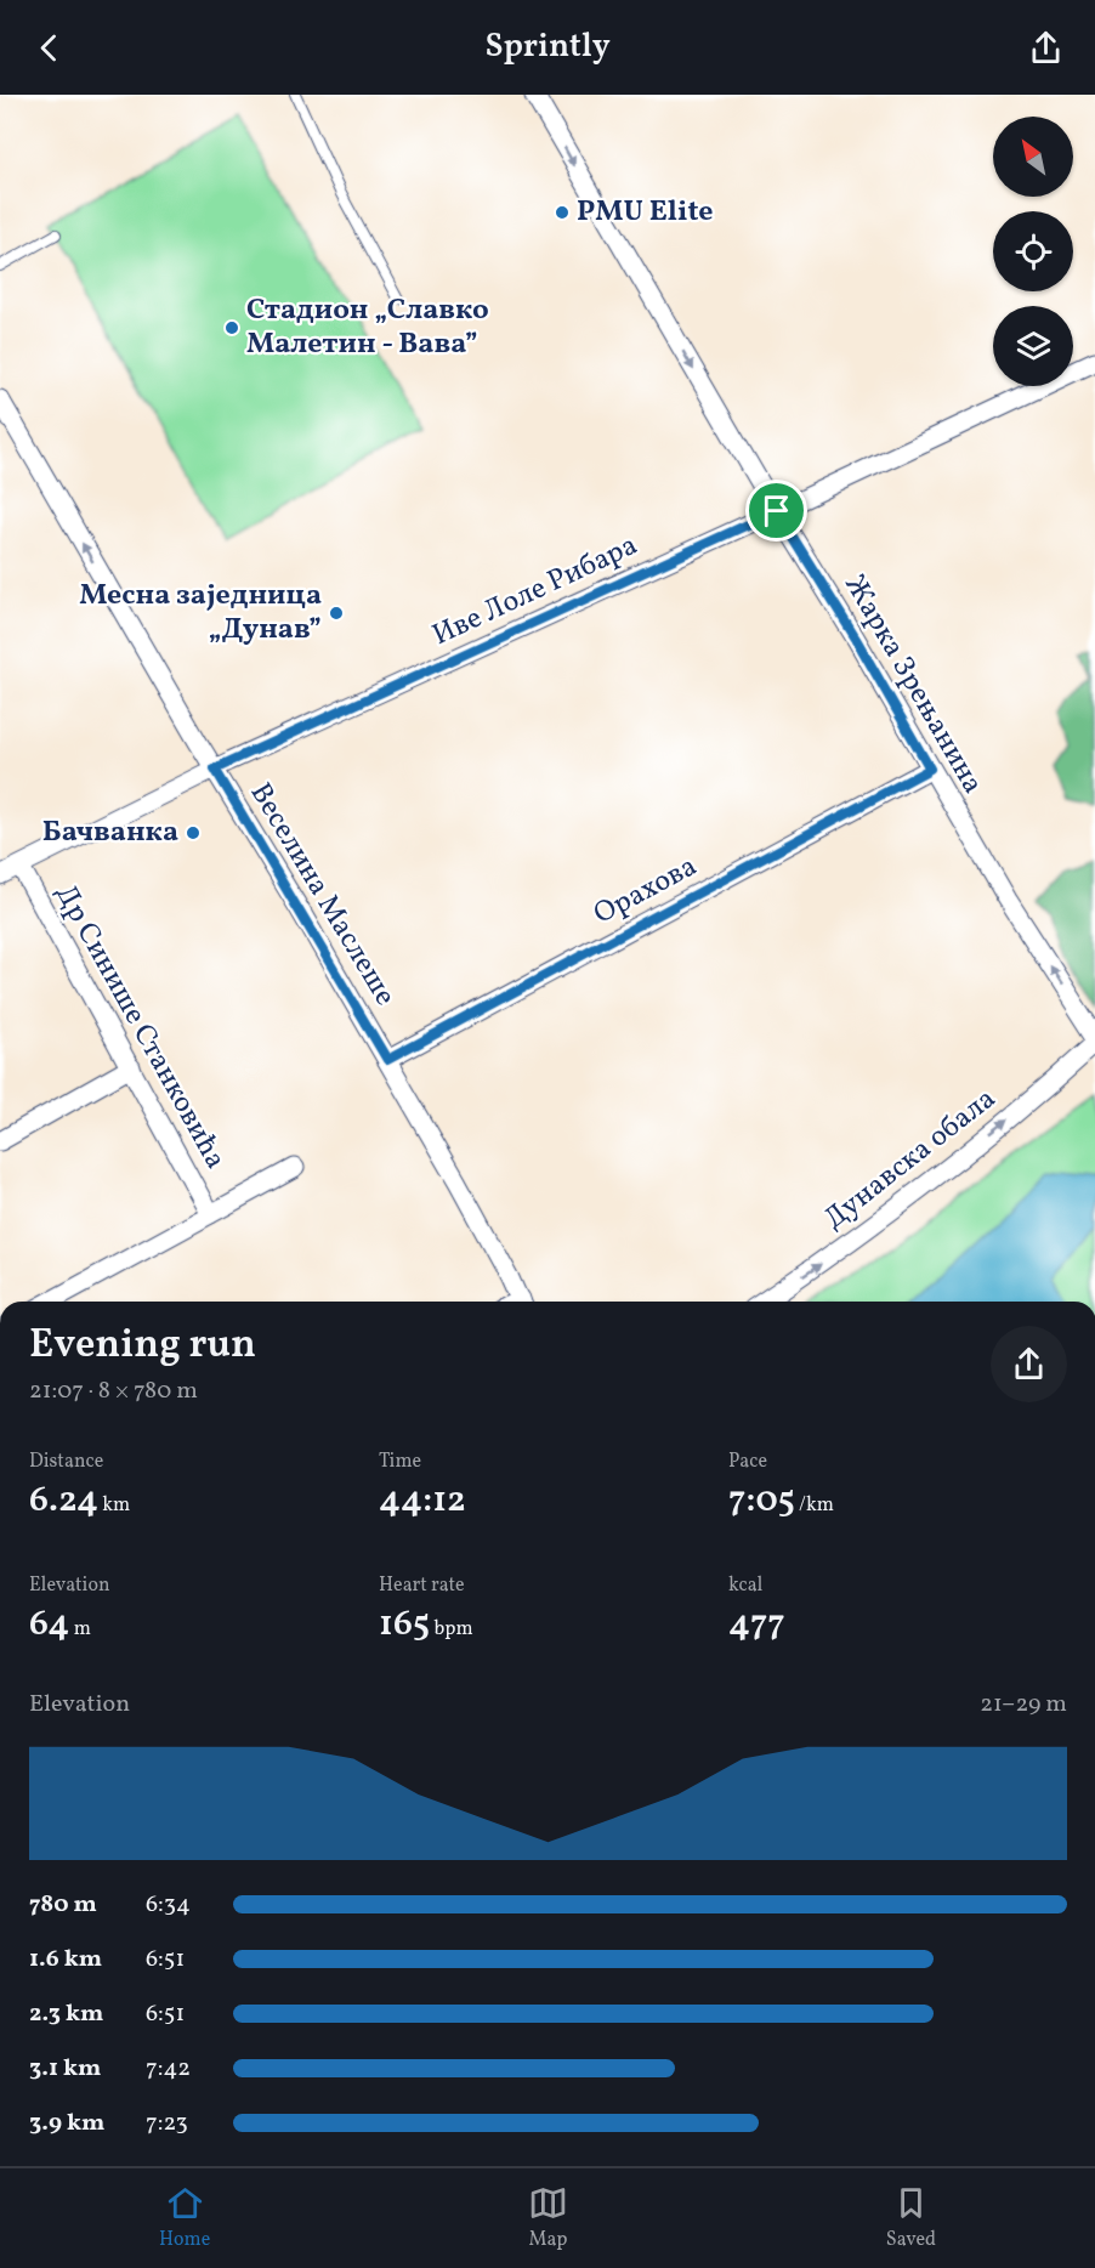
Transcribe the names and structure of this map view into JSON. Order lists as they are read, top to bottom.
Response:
{
  "streets": {
    "street": [
      "Иве Лоле Рибара",
      "Жарка Зрењанина",
      "Орахова",
      "Веселина Маслеше",
      "Др Синише Станковића",
      "Дунавска обала"
    ]
  },
  "crossings": [
    ["Иве Лоле Рибара", "Жарка Зрењанина"],
    ["Иве Лоле Рибара", "Веселина Маслеше"],
    ["Иве Лоле Рибара", "Др Синише Станковића"],
    ["Жарка Зрењанина", "Орахова"],
    ["Орахова", "Веселина Маслеше"]
  ],
  "one_way": ["Веселина Маслеше", "Дунавска обала"],
  "places": [
    "PMU Elite",
    "Стадион „Славко Малетин - Вава”",
    "Месна заједница „Дунав”",
    "Бачванка"
  ],
  "north": "top left",
  "page": {
    "header": "Sprintly",
    "heading": ["Evening run", "21:07 · 8 × 780 m"],
    "stats": [
      ["Distance", "6.24 km"],
      ["Time", "44:12"],
      ["Pace", "7:05 /km"],
      ["Elevation", "64 m"],
      ["Heart rate", "165 bpm"],
      ["kcal", "477"]
    ],
    "chart": ["Elevation", "21–29 m"],
    "list": [
      {
        "name": "780 m",
        "note": "6:34"
      },
      {
        "name": "1.6 km",
        "note": "6:51"
      },
      {
        "name": "2.3 km",
        "note": "6:51"
      },
      {
        "name": "3.1 km",
        "note": "7:42"
      },
      {
        "name": "3.9 km",
        "note": "7:23"
      }
    ],
    "tabs": ["Home", "Map", "Saved"]
  }
}
